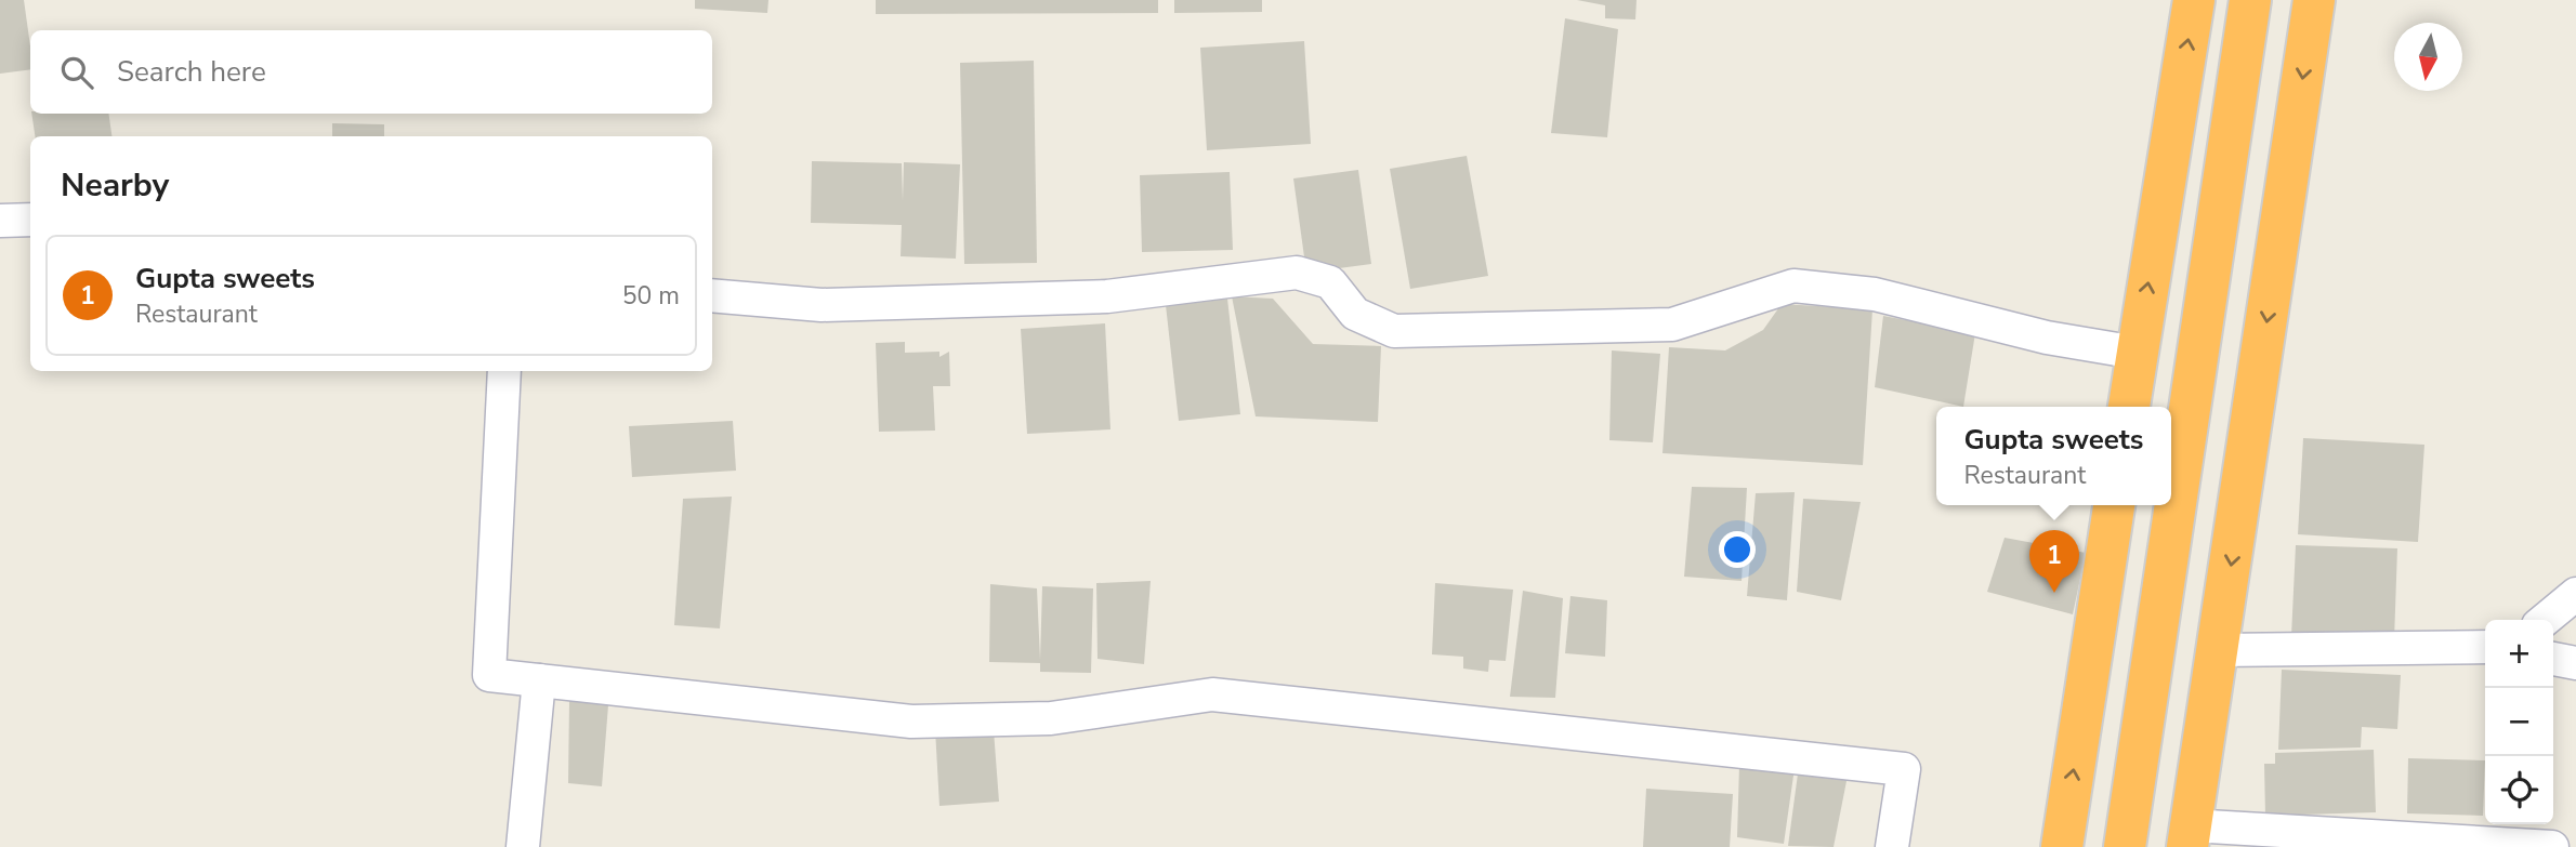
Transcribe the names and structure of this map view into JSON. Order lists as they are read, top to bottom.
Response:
{
  "north": "bottom",
  "page": {
    "search": "Search here",
    "heading": "Nearby",
    "list": [
      {
        "mark": "1",
        "name": "Gupta sweets",
        "note": "Restaurant",
        "value": "50 m"
      }
    ],
    "popup": ["Gupta sweets", "Restaurant"],
    "pins": "1",
    "map_buttons": ["+", "−"]
  }
}
